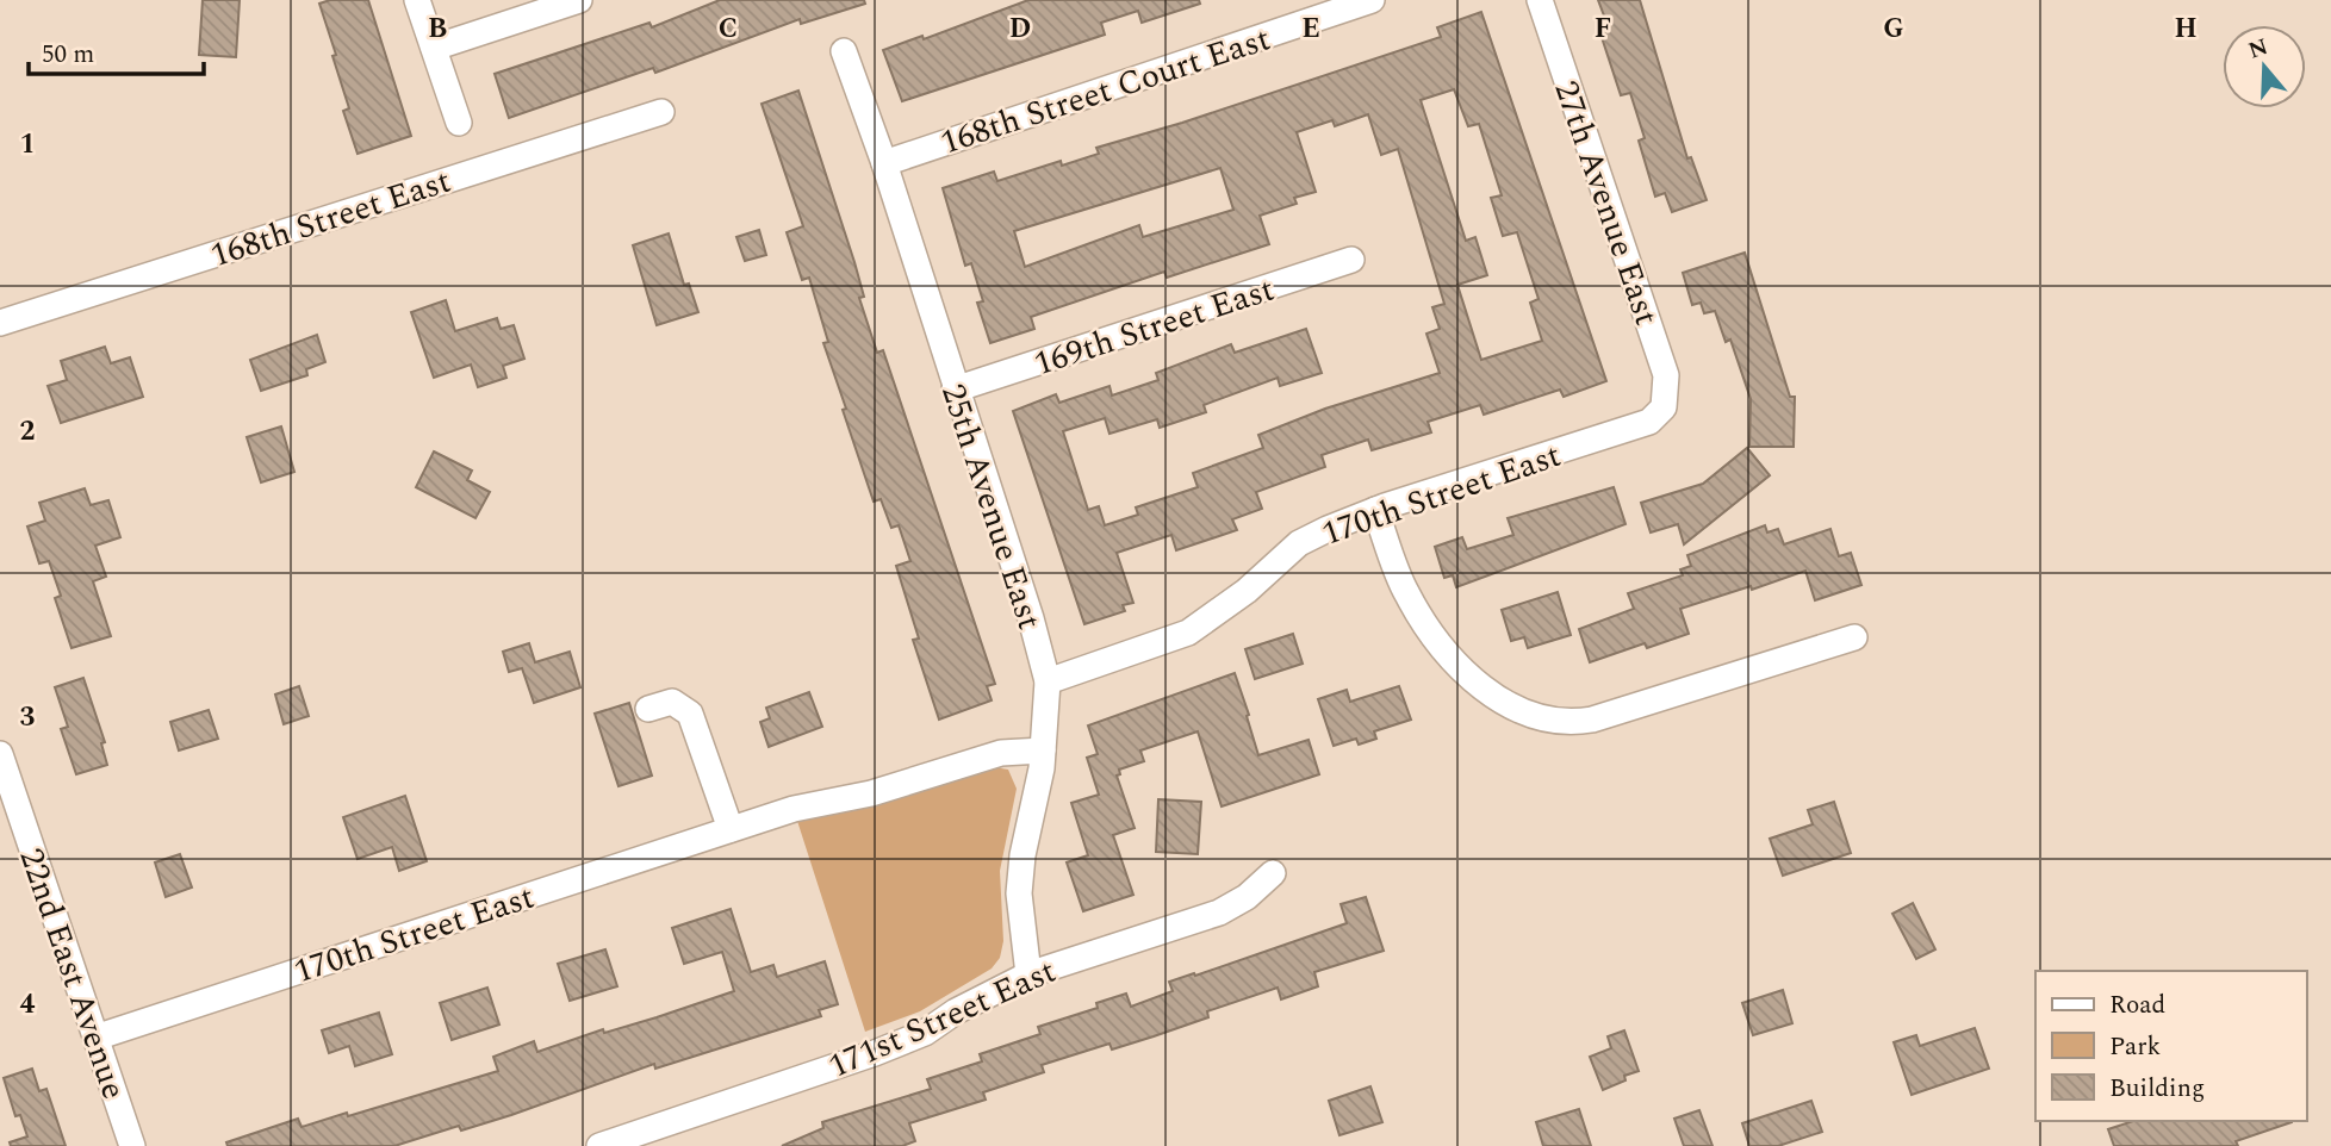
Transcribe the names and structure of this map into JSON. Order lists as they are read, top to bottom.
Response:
{
  "streets": {
    "street": [
      "168th Street Court East",
      "27th Avenue East",
      "168th Street East",
      "169th Street East",
      "170th Street East",
      "25th Avenue East",
      "22nd East Avenue",
      "171st Street East"
    ]
  },
  "crossings": [
    ["168th Street Court East", "25th Avenue East"],
    ["27th Avenue East", "170th Street East"],
    ["169th Street East", "25th Avenue East"],
    ["170th Street East", "25th Avenue East"],
    ["170th Street East", "22nd East Avenue"],
    ["25th Avenue East", "171st Street East"]
  ],
  "legend": ["Road", "Park", "Building"],
  "scale_bar": "50 m",
  "north": "top",
  "grid": {
    "columns": [
      "B",
      "C",
      "D",
      "E",
      "F",
      "G",
      "H"
    ],
    "rows": [
      "1",
      "2",
      "3",
      "4"
    ]
  }
}
